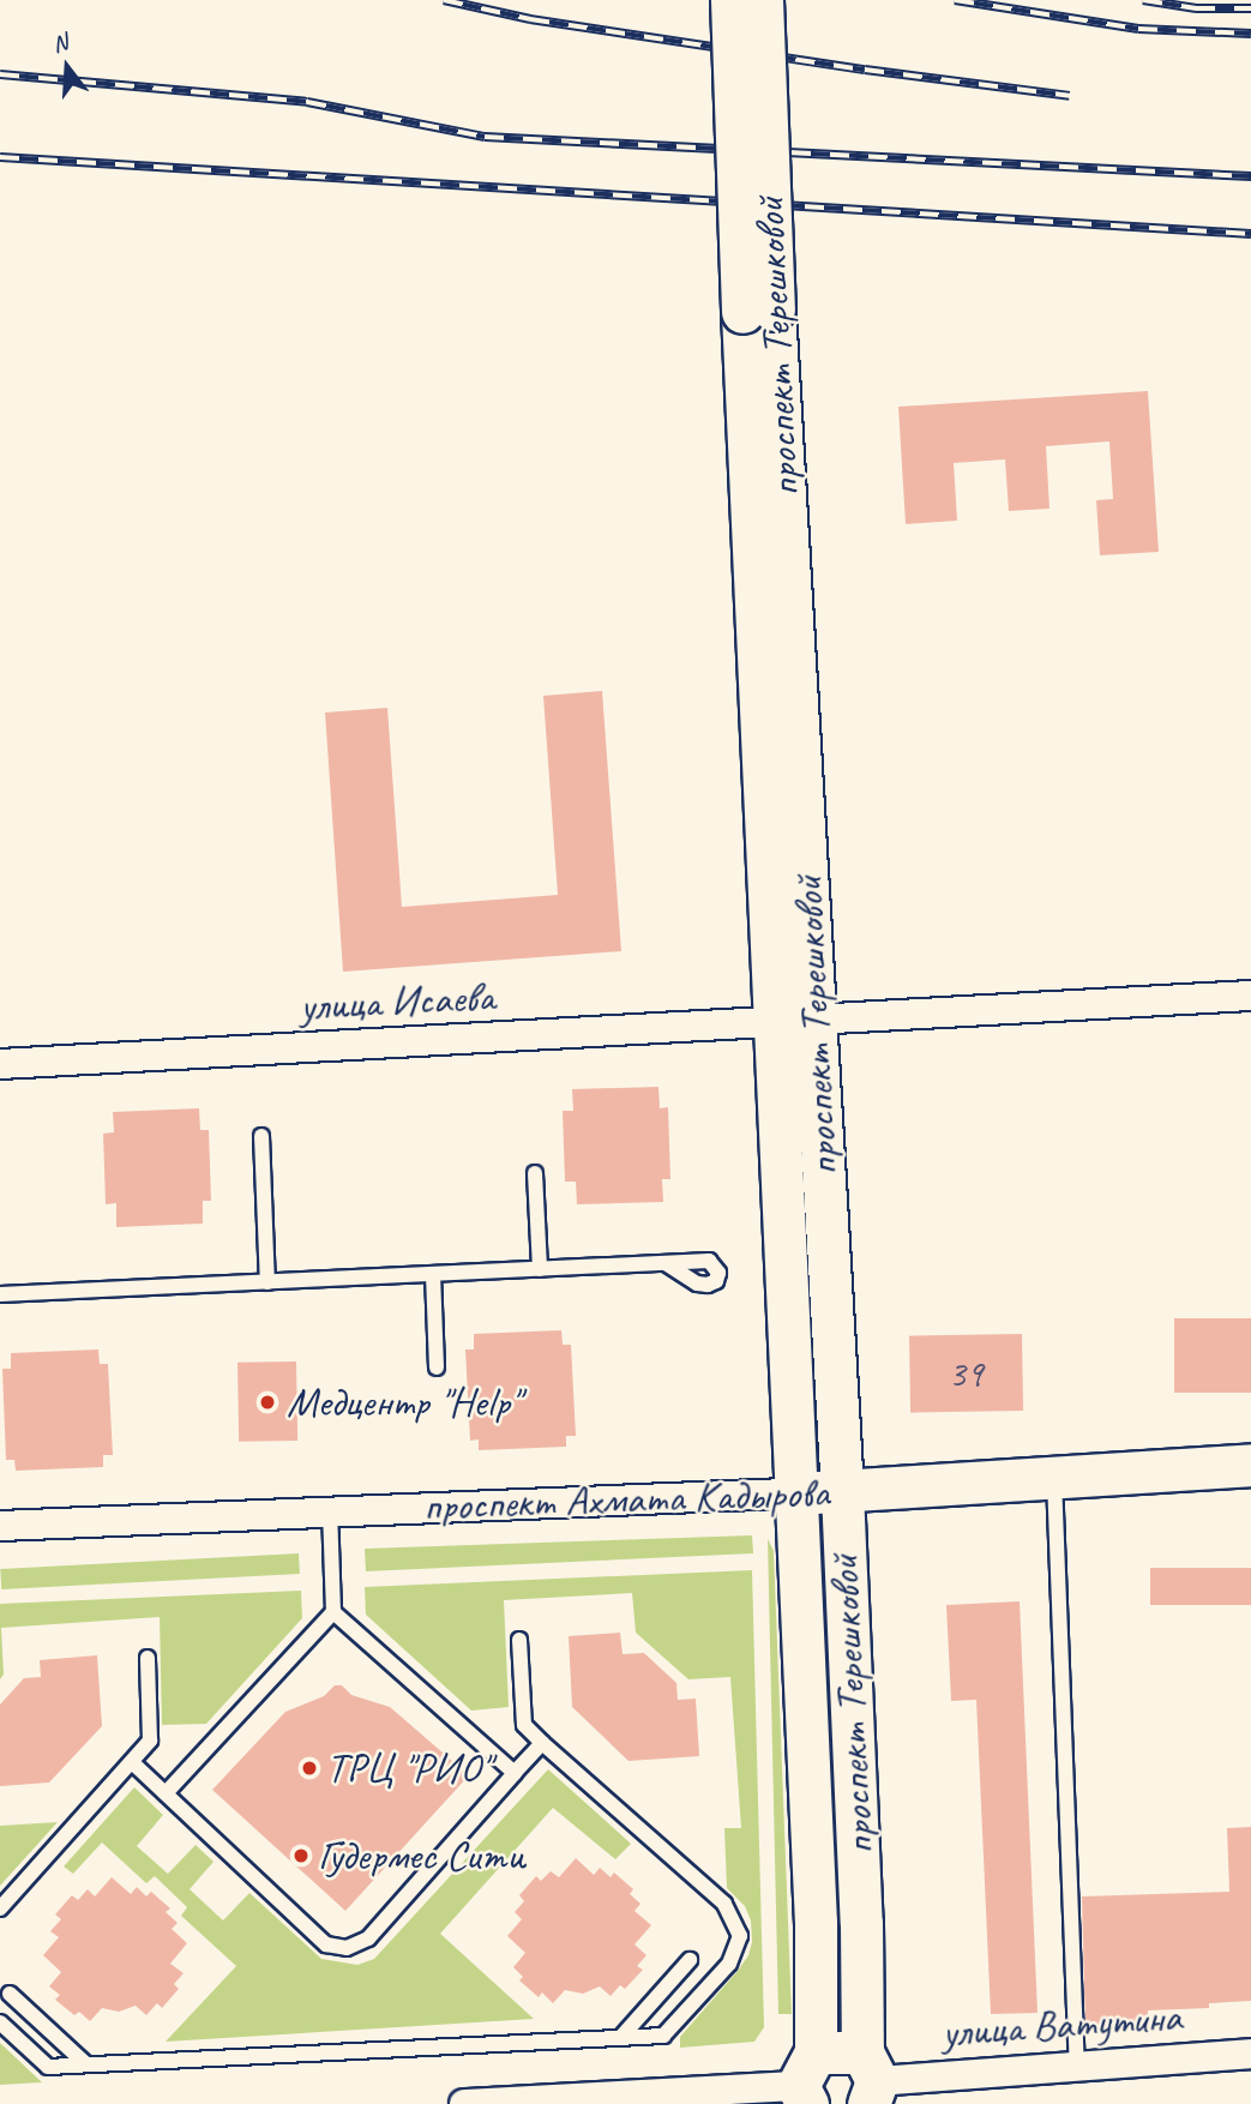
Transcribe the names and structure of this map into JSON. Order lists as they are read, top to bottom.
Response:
{
  "streets": {
    "main road": ["проспект Терешковой", "проспект Ахмата Кадырова"],
    "street": ["улица Исаева", "улица Ватутина"]
  },
  "crossings": [
    ["проспект Терешковой", "улица Исаева"],
    ["проспект Терешковой", "проспект Ахмата Кадырова"],
    ["проспект Терешковой", "улица Ватутина"]
  ],
  "places": ["Медцентр \"Help\"", "ТРЦ \"РИО\"", "Гудермес Сити"],
  "house_numbers": ["39"],
  "north": "top"
}
